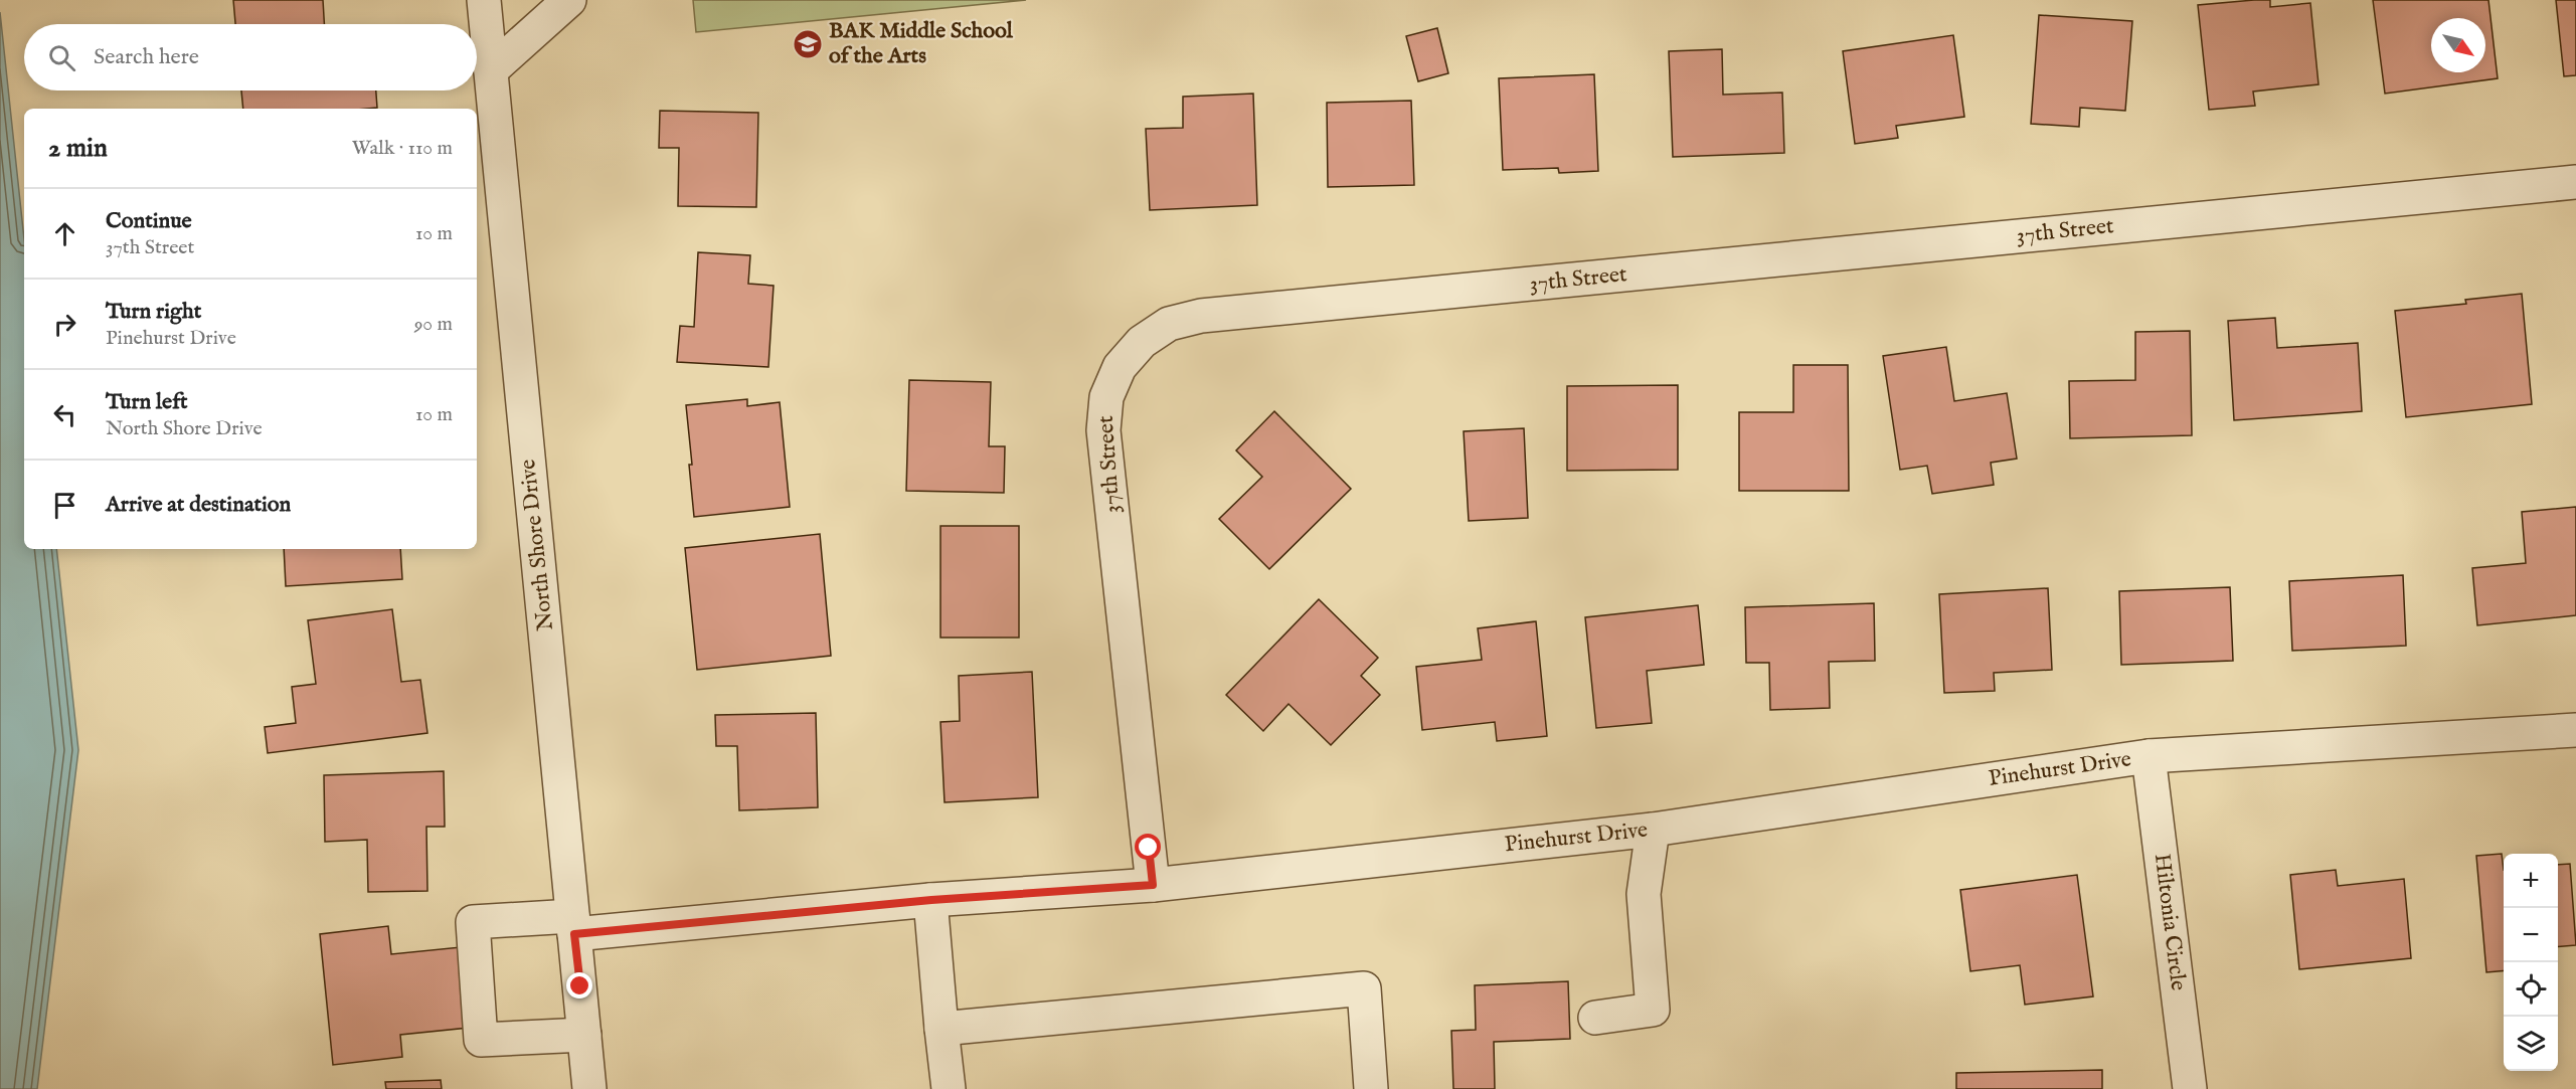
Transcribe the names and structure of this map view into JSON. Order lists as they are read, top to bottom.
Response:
{
  "streets": {
    "street": [
      "37th Street",
      "North Shore Drive",
      "Pinehurst Drive",
      "Hiltonia Circle"
    ]
  },
  "crossings": [
    ["37th Street", "Pinehurst Drive"],
    ["North Shore Drive", "Pinehurst Drive"],
    ["Pinehurst Drive", "Hiltonia Circle"]
  ],
  "places": {
    "school or university": ["BAK Middle School of the Arts"]
  },
  "north": "bottom right",
  "page": {
    "search": "Search here",
    "heading": ["2 min", "Walk · 110 m"],
    "list": [
      ["Continue", "37th Street", "10 m"],
      ["Turn right", "Pinehurst Drive", "90 m"],
      ["Turn left", "North Shore Drive", "10 m"],
      "Arrive at destination"
    ],
    "map_buttons": ["+", "−"]
  }
}
